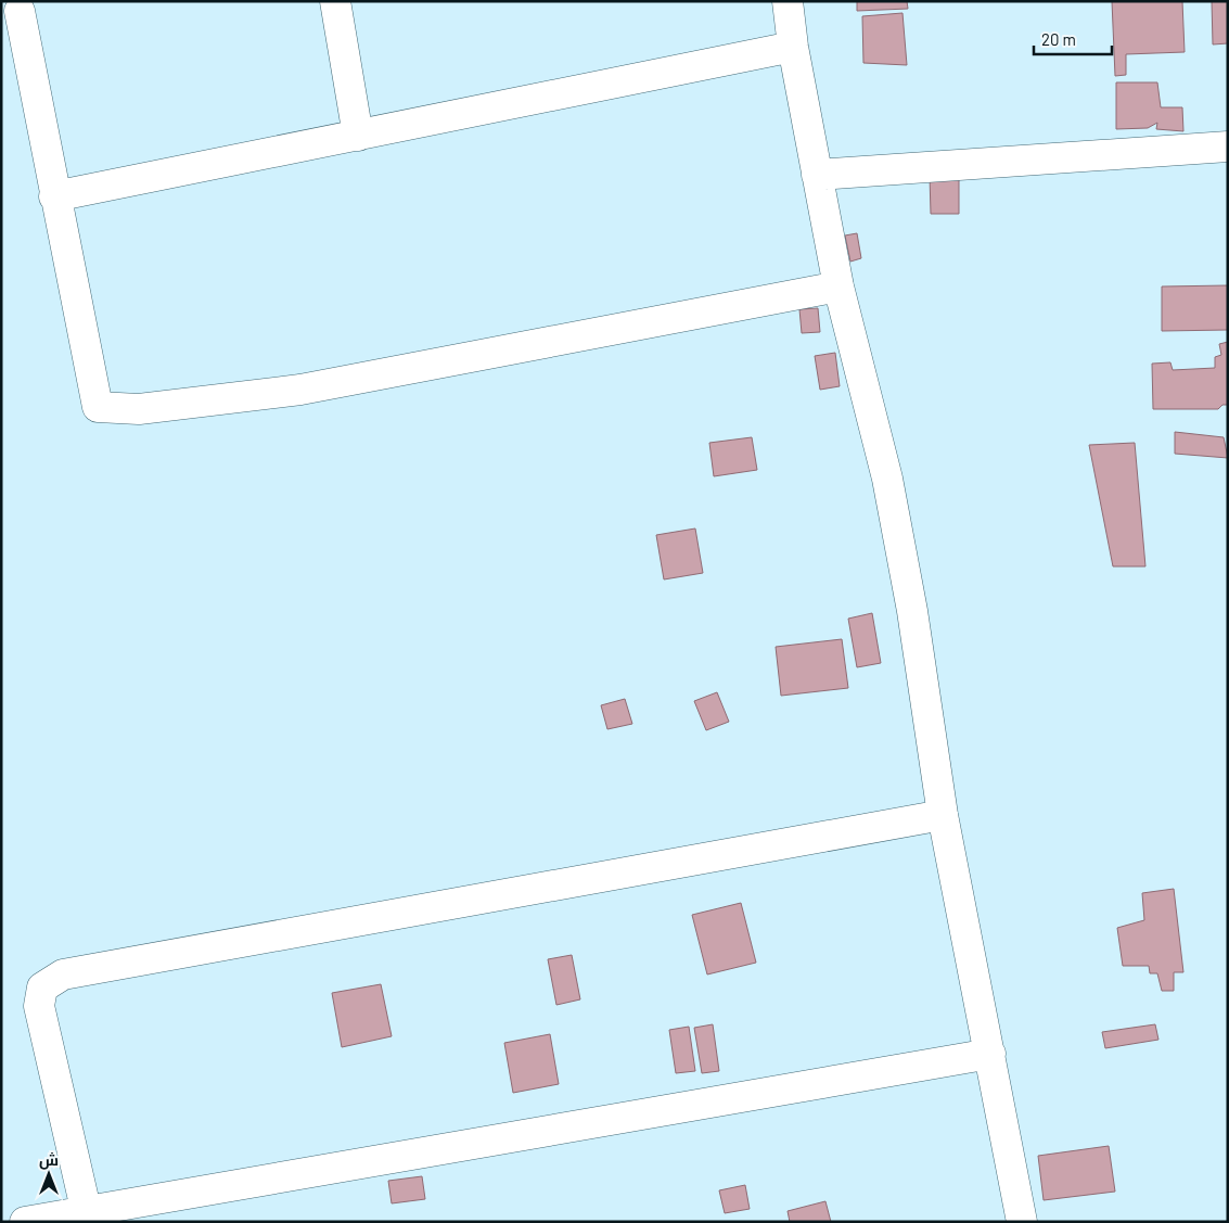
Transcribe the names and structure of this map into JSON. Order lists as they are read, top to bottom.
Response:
{
  "scale_bar": "20 m",
  "north": "top"
}
